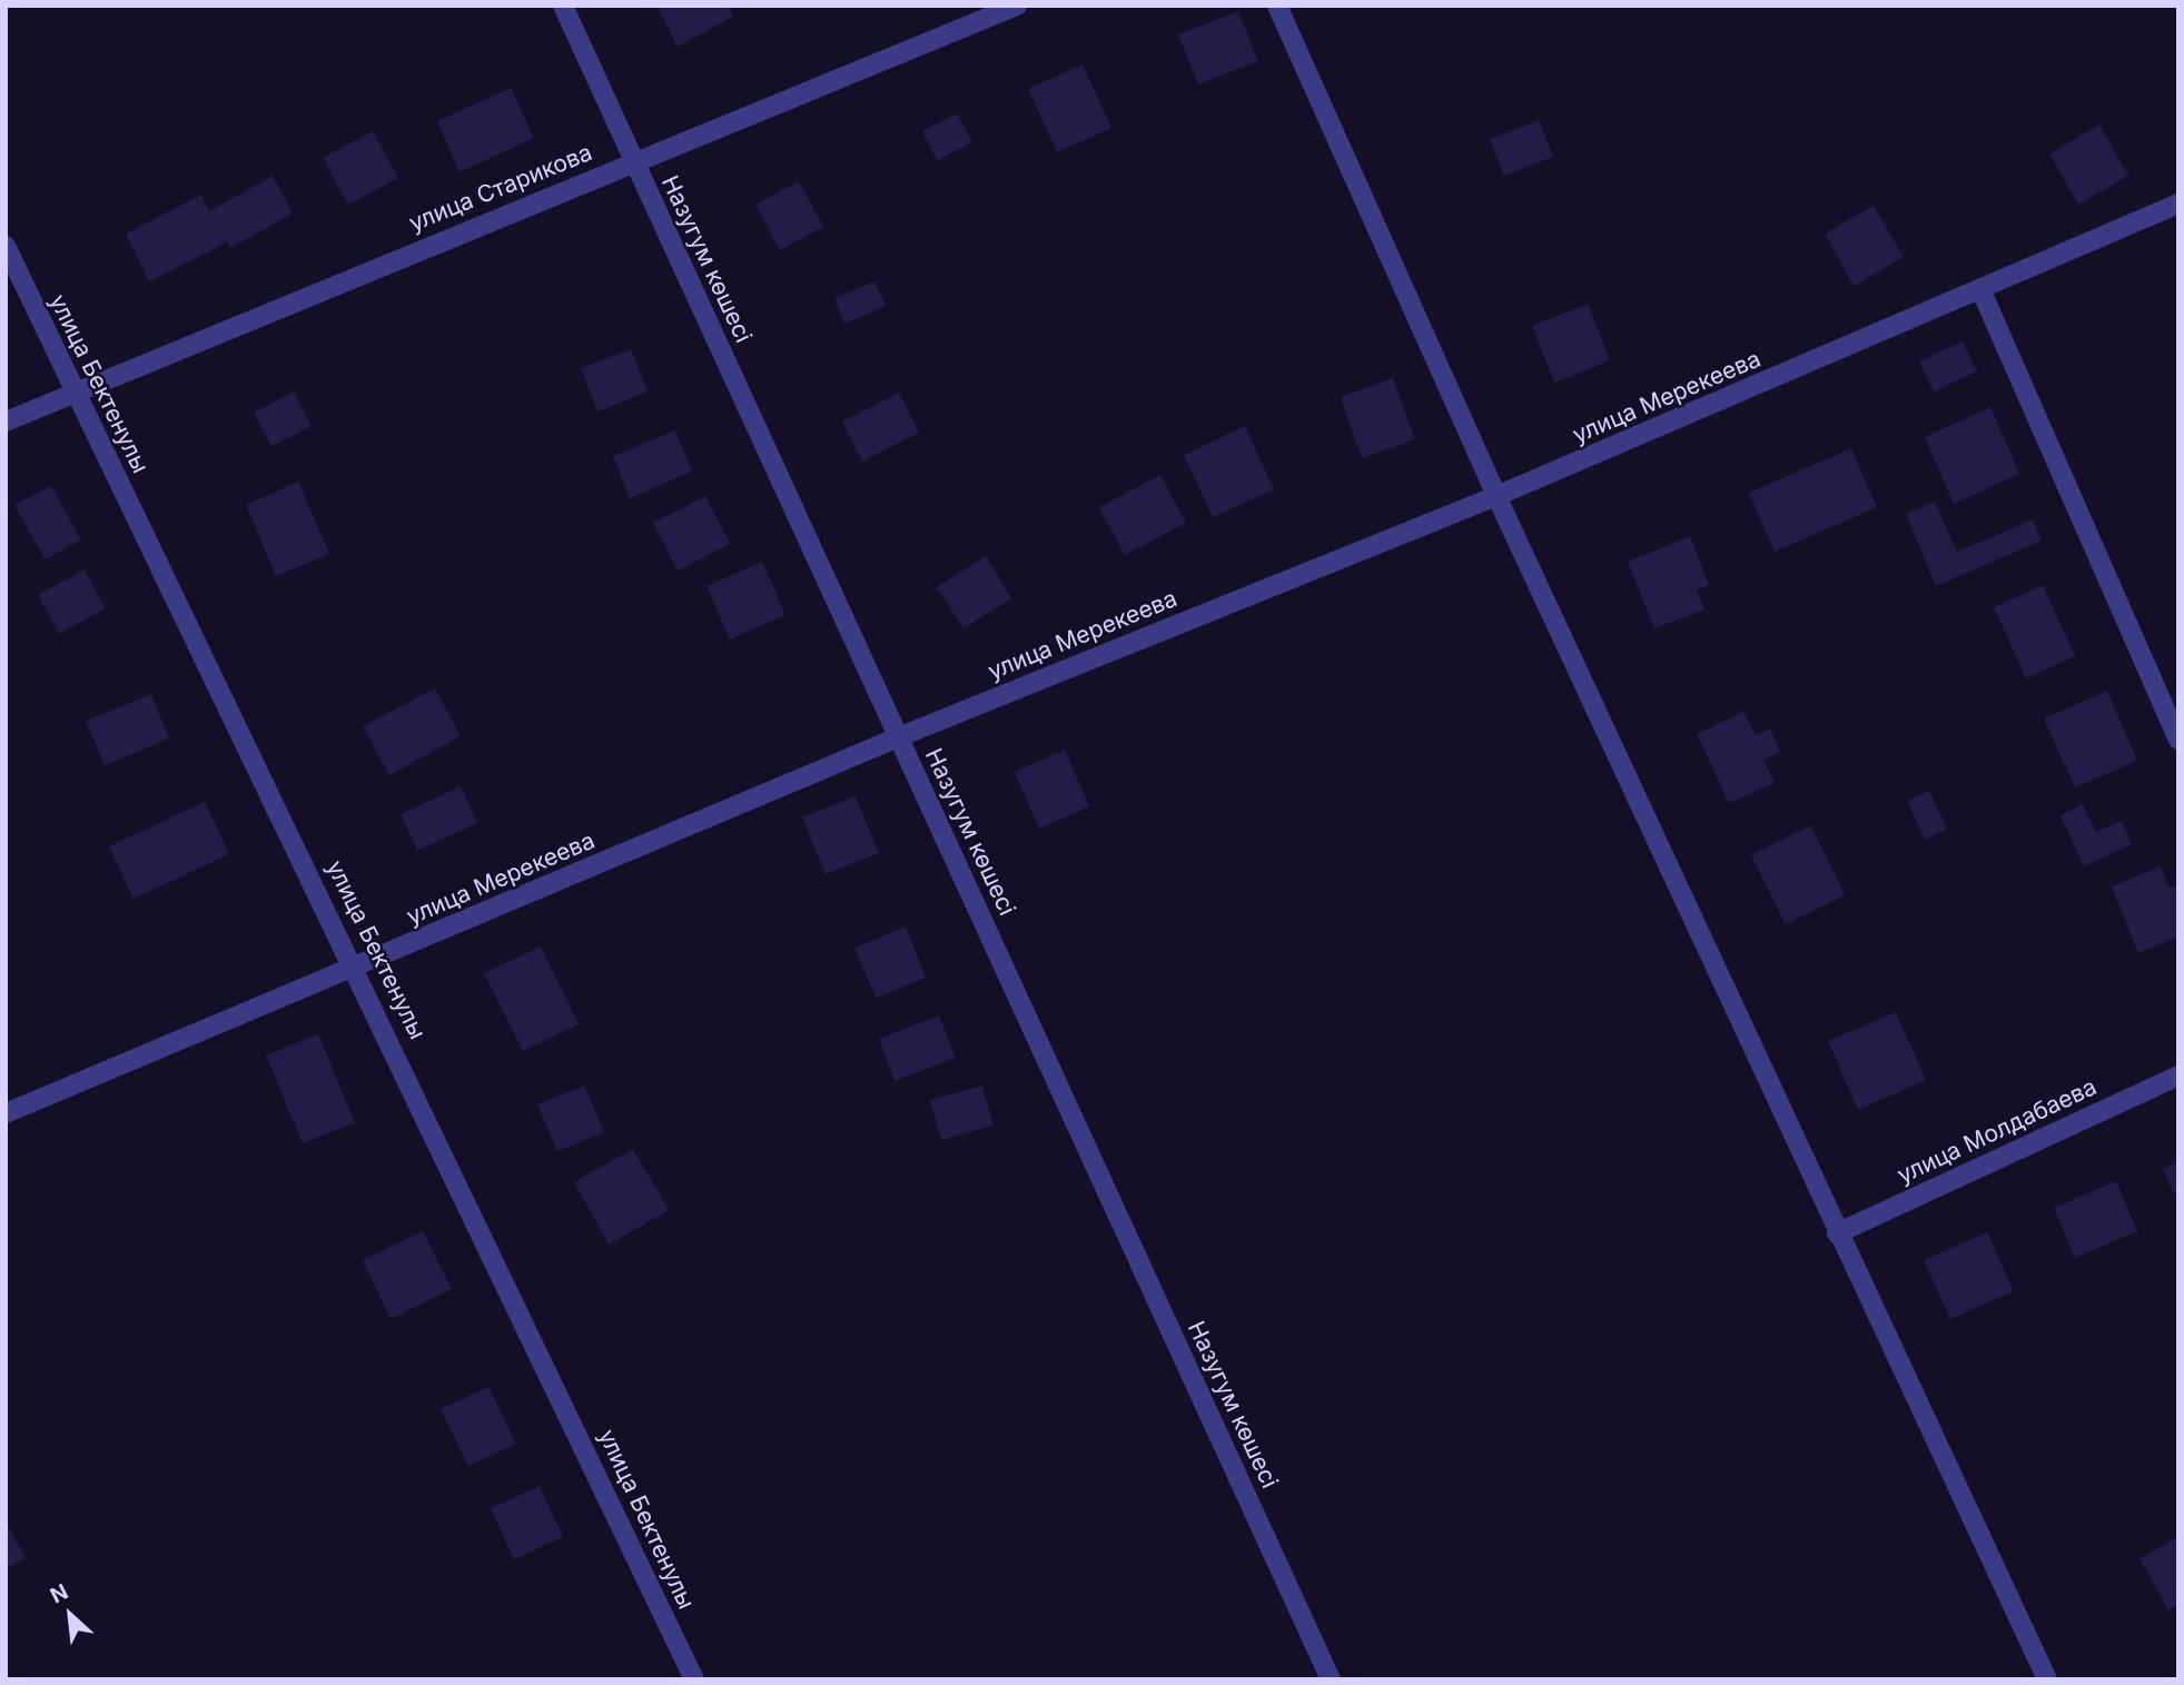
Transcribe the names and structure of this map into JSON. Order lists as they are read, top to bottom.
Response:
{
  "streets": {
    "street": [
      "улица Старикова",
      "Назугум көшесі",
      "улица Бектенулы",
      "улица Мерекеева",
      "улица Молдабаева"
    ]
  },
  "crossings": [
    ["улица Старикова", "Назугум көшесі"],
    ["улица Старикова", "улица Бектенулы"],
    ["Назугум көшесі", "улица Мерекеева"],
    ["улица Бектенулы", "улица Мерекеева"]
  ],
  "north": "top left"
}
